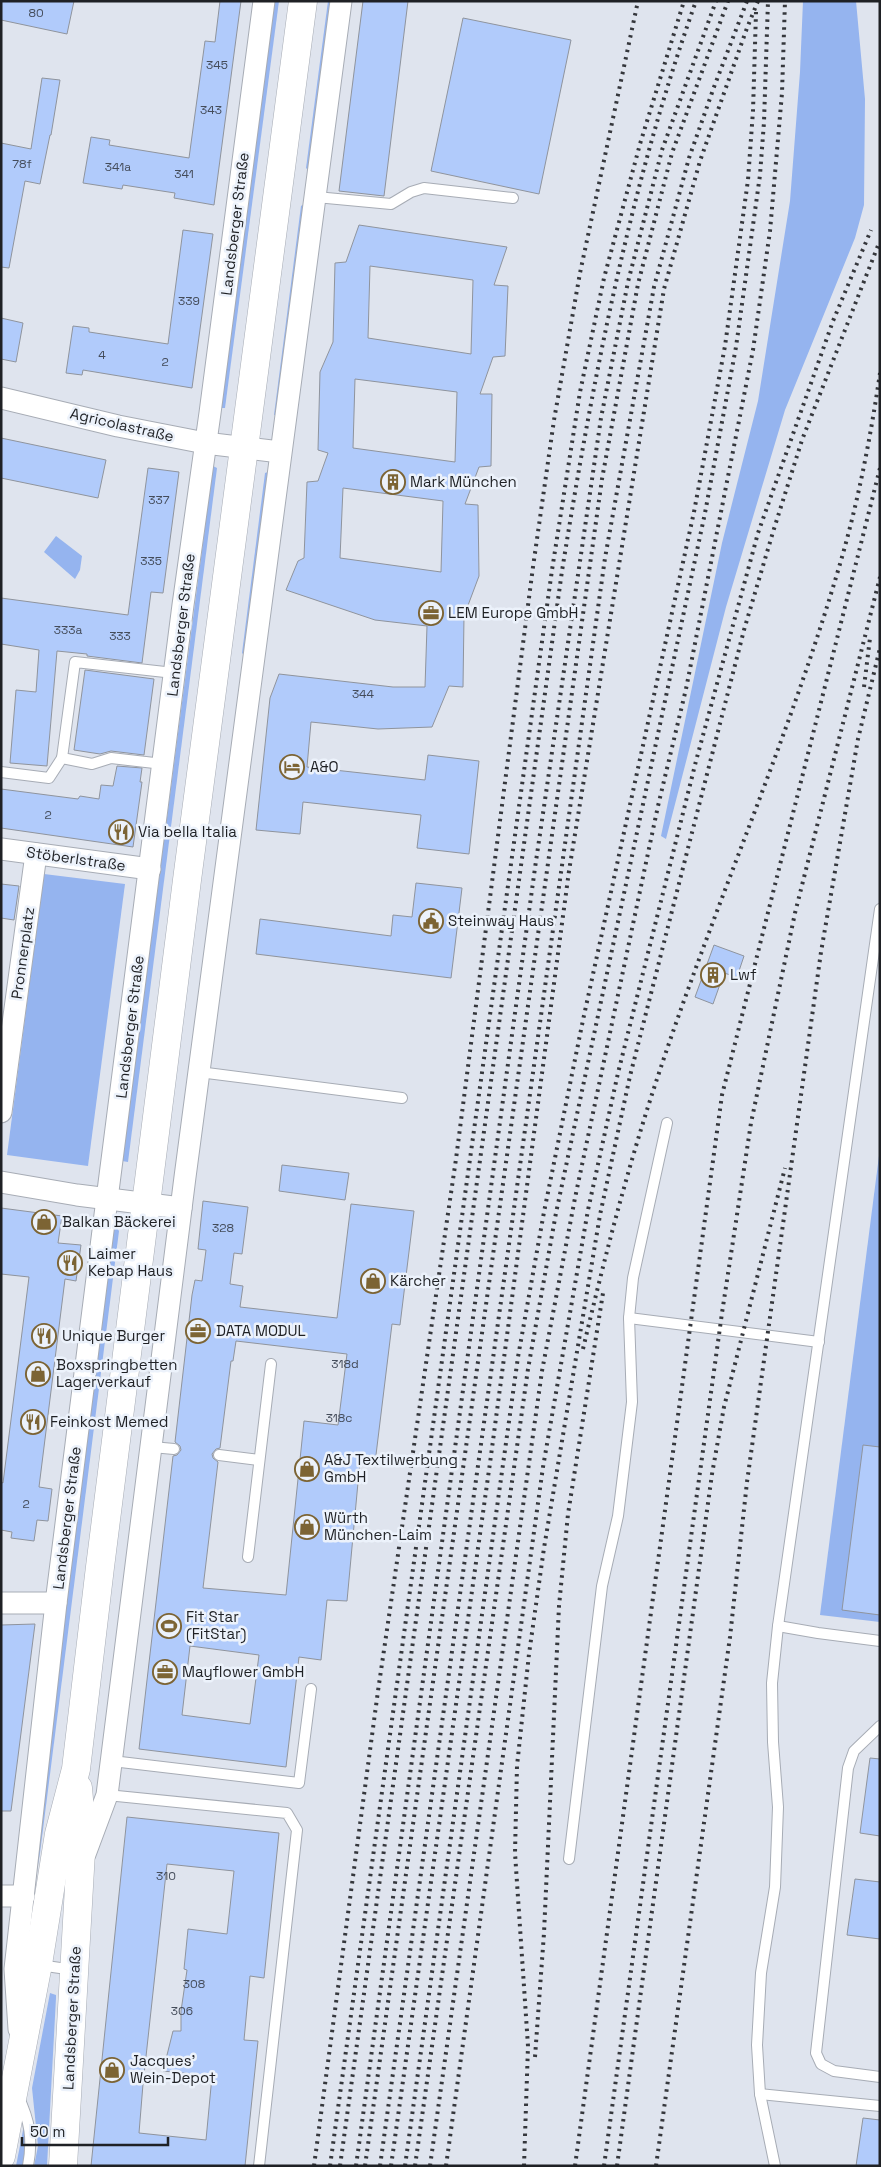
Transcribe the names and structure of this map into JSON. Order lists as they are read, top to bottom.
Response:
{
  "streets": {
    "main road": ["Landsberger Straße"],
    "street": ["Agricolastraße", "Stöberlstraße", "Pronnerplatz"]
  },
  "crossings": [
    ["Landsberger Straße", "Agricolastraße"],
    ["Landsberger Straße", "Stöberlstraße"],
    ["Stöberlstraße", "Pronnerplatz"]
  ],
  "places": {
    "building": ["Mark München", "Lwf"],
    "office": ["LEM Europe GmbH", "DATA MODUL", "Mayflower GmbH"],
    "hotel": ["A&O"],
    "restaurant": [
      "Via bella Italia",
      "Laimer Kebap Haus",
      "Unique Burger",
      "Feinkost Memed"
    ],
    "public building": ["Steinway Haus"],
    "shop": [
      "Balkan Bäckerei",
      "Kärcher",
      "Boxspringbetten Lagerverkauf",
      "A&J Textilwerbung GmbH",
      "Würth München-Laim",
      "Jacques’ Wein-Depot"
    ],
    "sports": ["Fit Star (FitStar)"]
  },
  "house_numbers": [
    "80",
    "345",
    "343",
    "78f",
    "341a",
    "341",
    "339",
    "4",
    "2",
    "337",
    "335",
    "333a",
    "333",
    "344",
    "2",
    "328",
    "318d",
    "318c",
    "2",
    "310",
    "308",
    "306"
  ],
  "scale_bar": "50 m"
}
